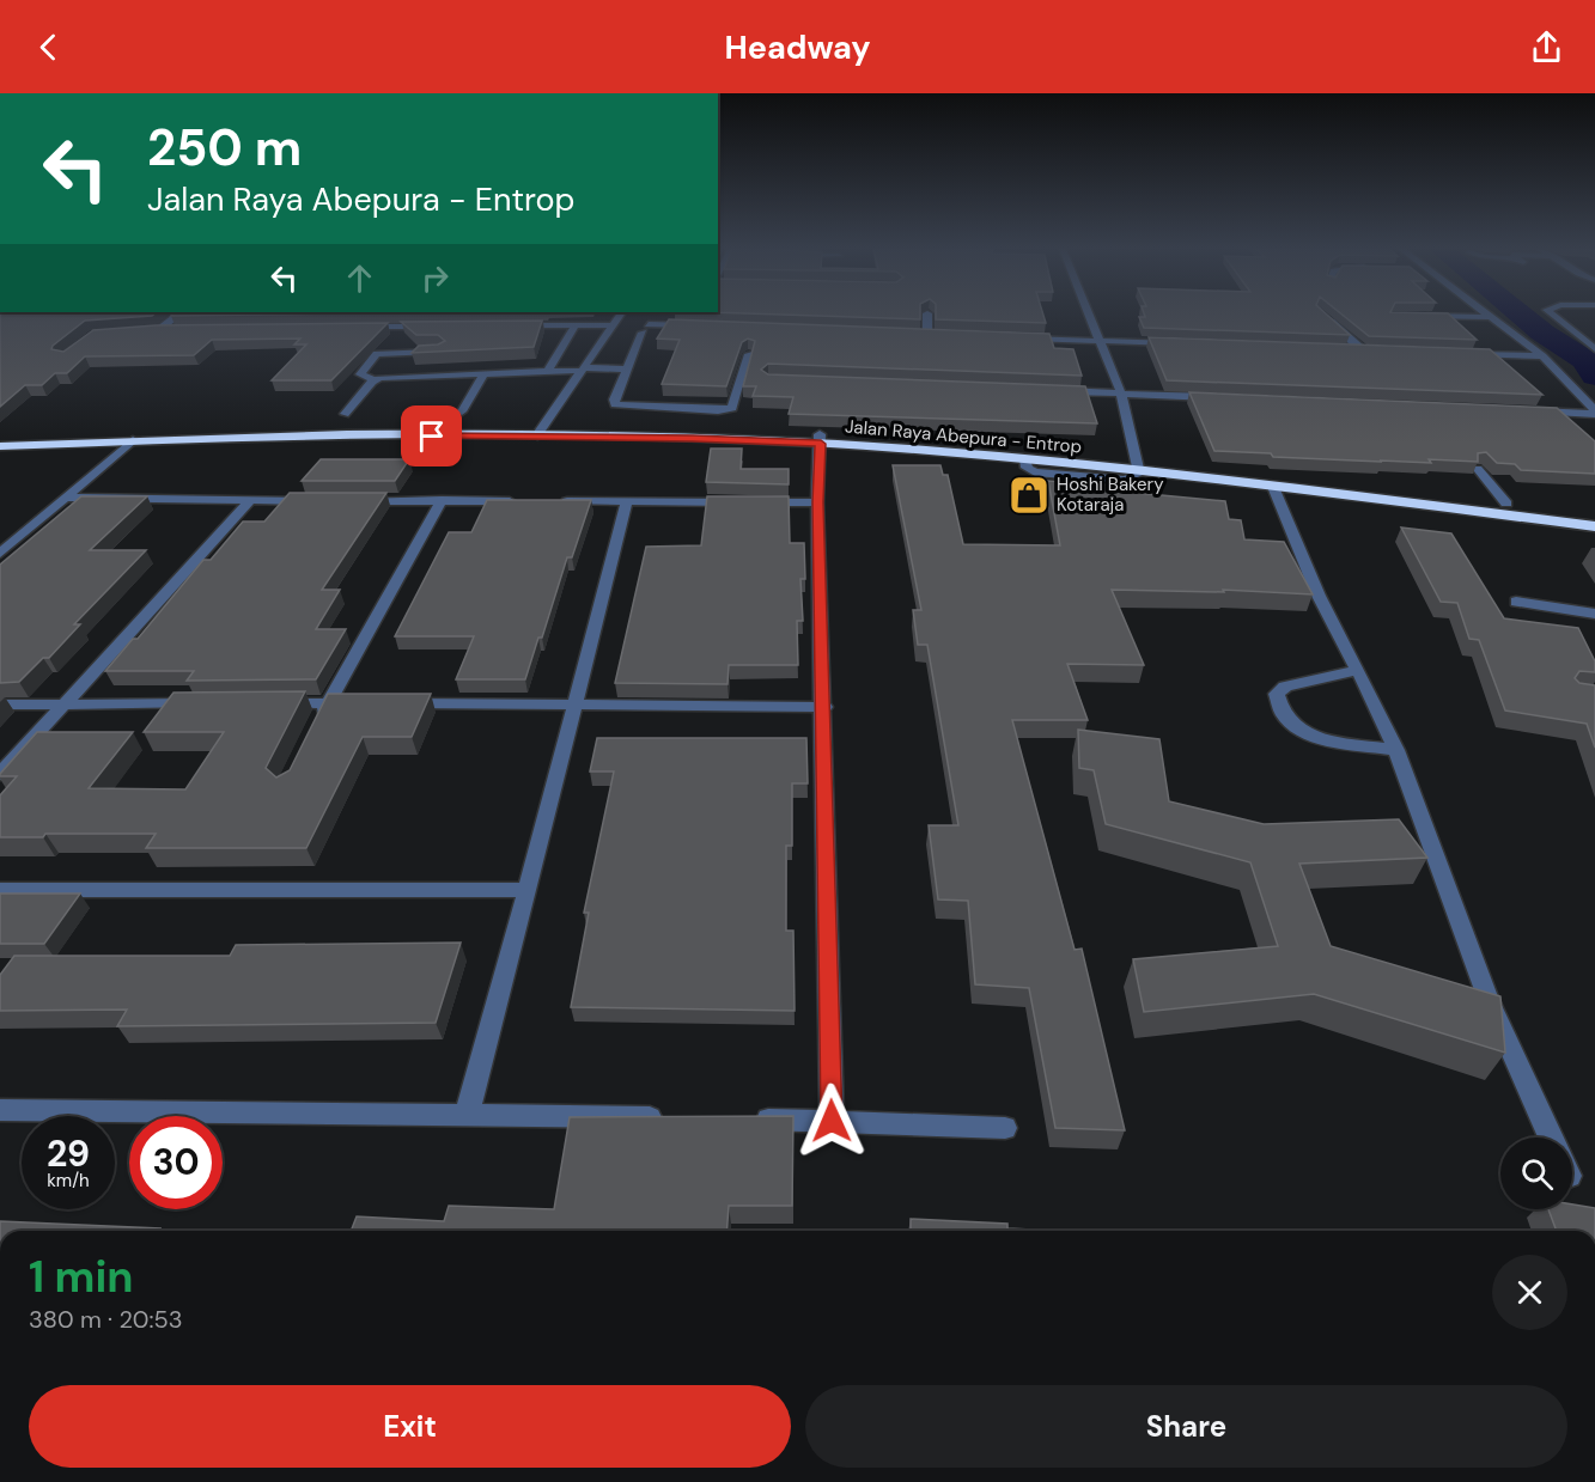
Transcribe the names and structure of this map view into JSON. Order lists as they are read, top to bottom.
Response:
{
  "streets": {
    "highway": ["Jalan Raya Abepura - Entrop"]
  },
  "places": {
    "shop": ["Hoshi Bakery Kotaraja"]
  },
  "page": {
    "header": "Headway",
    "turn": ["250 m", "Jalan Raya Abepura - Entrop"],
    "speed": "29 km/h",
    "limit": "30",
    "heading": ["1 min", "380 m · 20:53"],
    "buttons": ["Exit", "Share"]
  }
}
